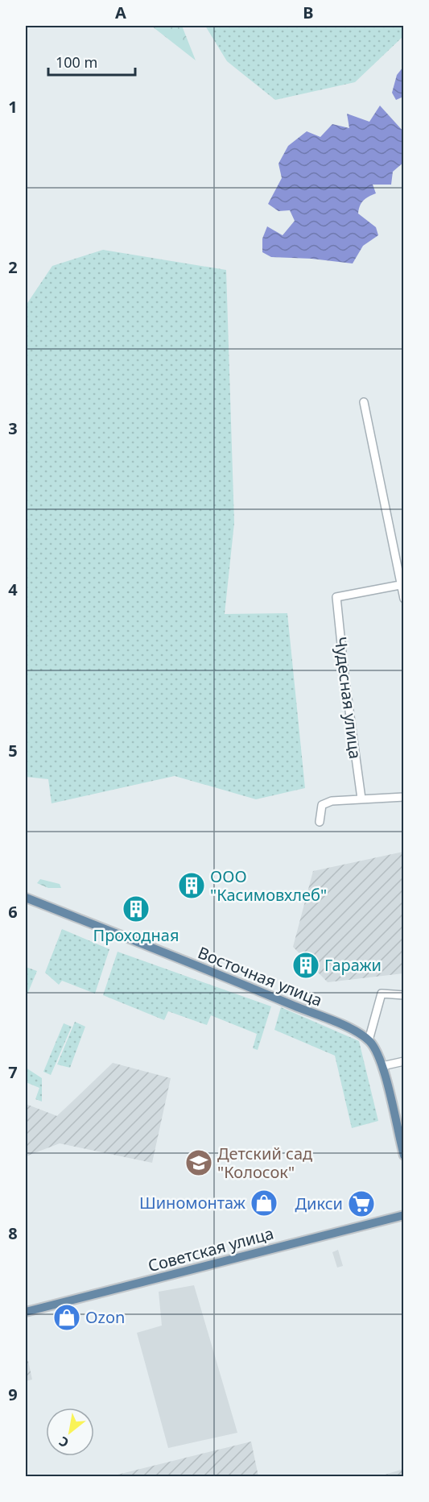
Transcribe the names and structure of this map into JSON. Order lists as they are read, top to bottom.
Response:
{
  "streets": {
    "main road": ["Восточная улица", "Советская улица"],
    "street": ["Чудесная улица"]
  },
  "places": {
    "building": ["ООО \"Касимовхлеб\"", "Проходная", "Гаражи"],
    "school or university": ["Детский сад \"Колосок\""],
    "shop": ["Шиномонтаж", "Ozon"],
    "supermarket": ["Дикси"]
  },
  "scale_bar": "100 m",
  "north": "bottom left",
  "grid": {
    "columns": ["A", "B"],
    "rows": [
      "1",
      "2",
      "3",
      "4",
      "5",
      "6",
      "7",
      "8",
      "9"
    ]
  }
}
